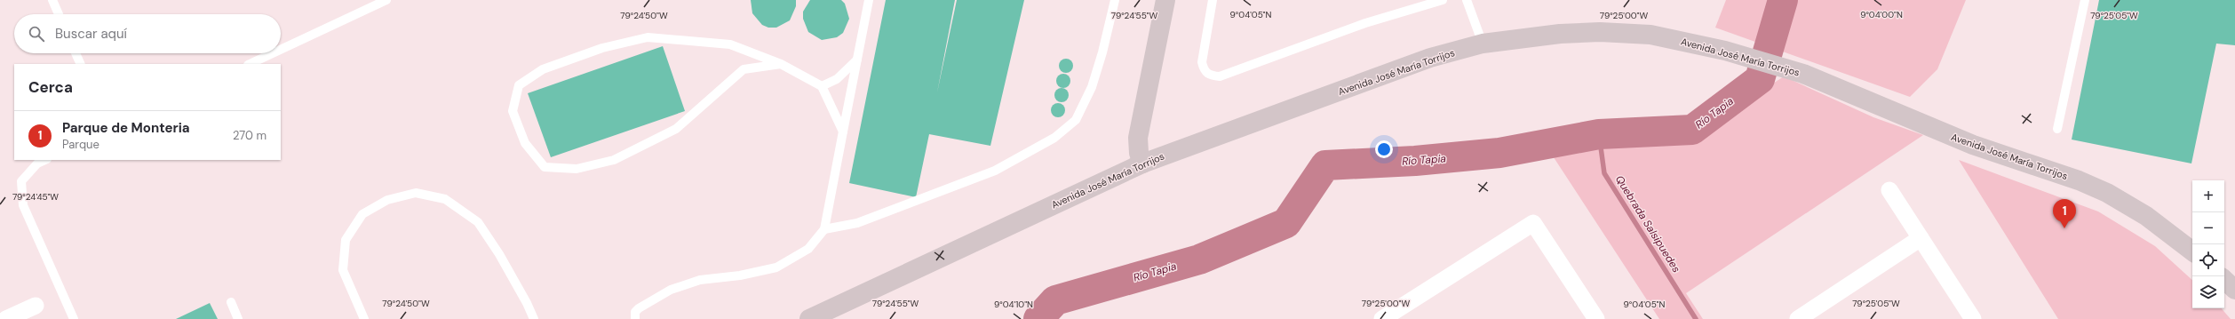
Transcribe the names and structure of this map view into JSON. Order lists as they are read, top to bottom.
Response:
{
  "streets": {
    "main road": ["Avenida José María Torrijos"]
  },
  "water": ["Río Tapia", "Quebrada Salsipuedes"],
  "page": {
    "search": "Buscar aquí",
    "heading": "Cerca",
    "list": [
      {
        "mark": "1",
        "name": "Parque de Monteria",
        "note": "Parque",
        "value": "270 m"
      }
    ],
    "map_buttons": ["+", "−"],
    "pins": "1"
  },
  "coordinates": [
    "9°04'05\"N",
    "9°04'00\"N",
    "79°24'50\"W",
    "79°24'55\"W",
    "79°25'00\"W",
    "79°25'05\"W",
    "79°24'45\"W",
    "9°04'10\"N"
  ]
}
